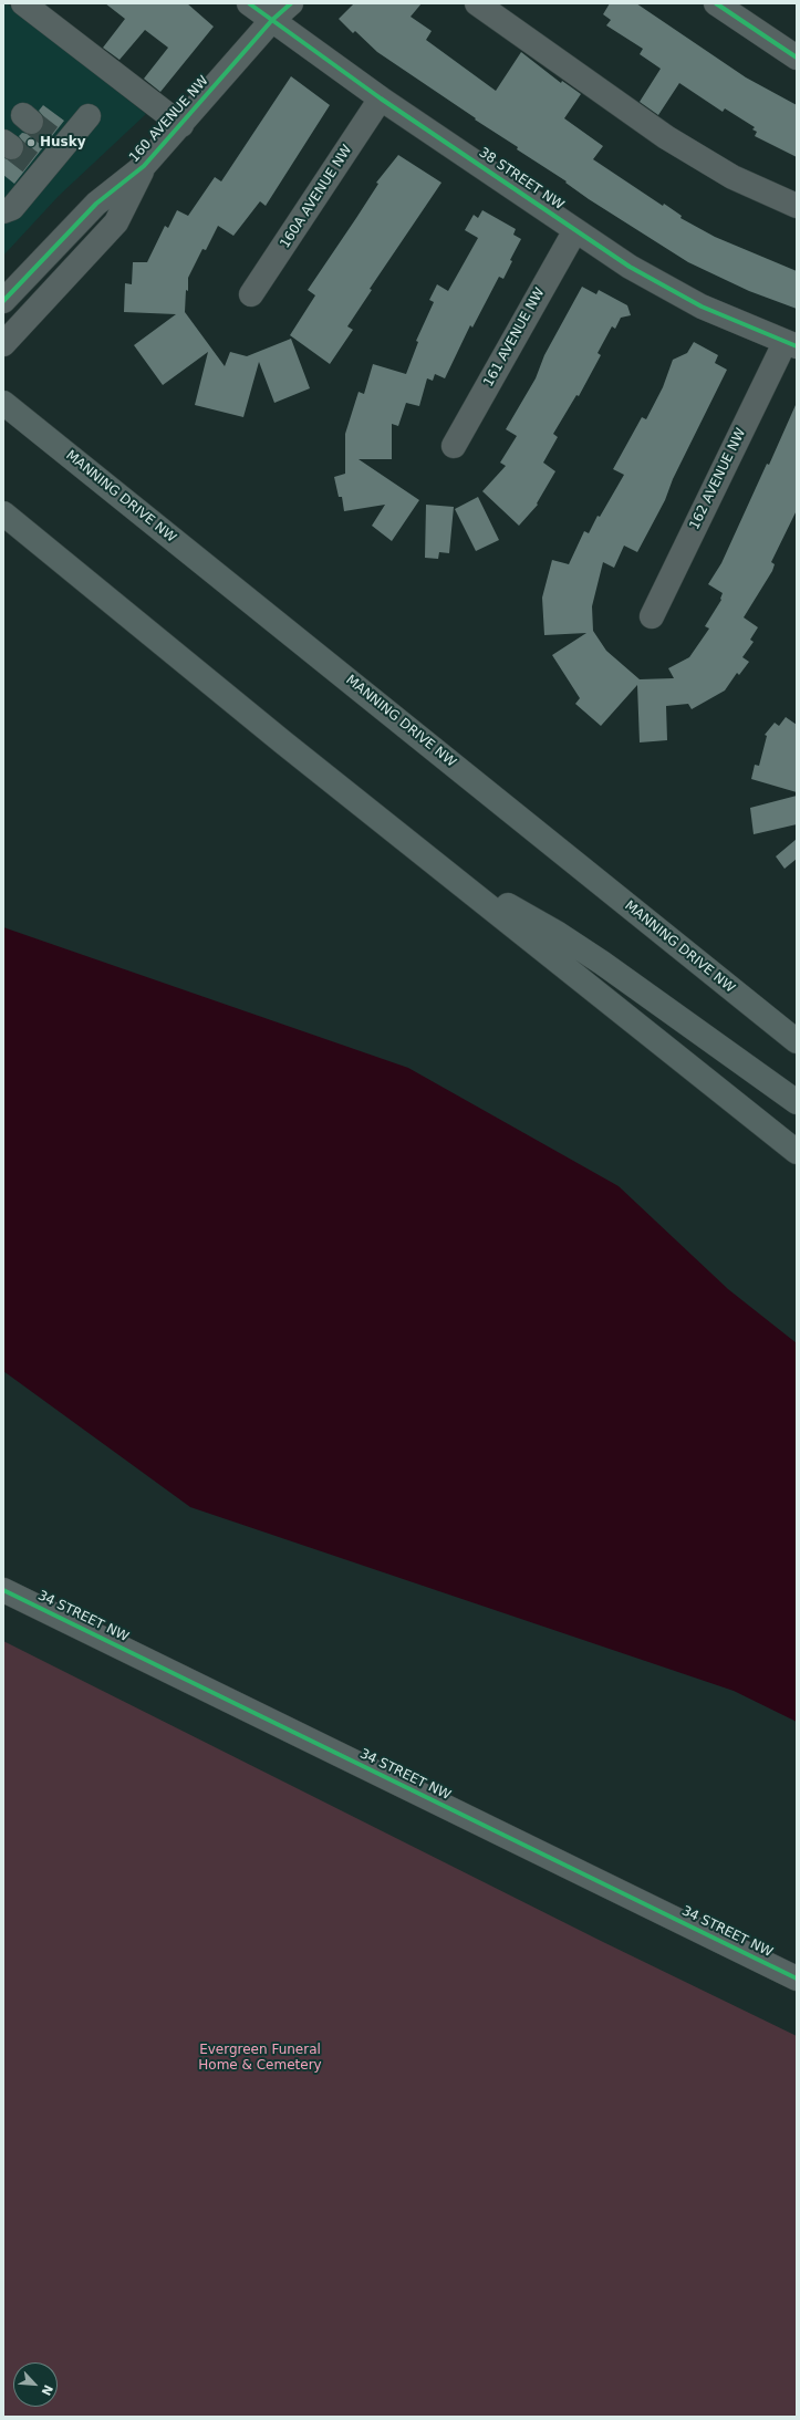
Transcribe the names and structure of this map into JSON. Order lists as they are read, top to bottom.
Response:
{
  "streets": {
    "main road": ["MANNING DRIVE NW"],
    "street": [
      "160 AVENUE NW",
      "38 STREET NW",
      "160A AVENUE NW",
      "161 AVENUE NW",
      "162 AVENUE NW",
      "34 STREET NW"
    ]
  },
  "crossings": [
    ["160 AVENUE NW", "38 STREET NW"],
    ["38 STREET NW", "160A AVENUE NW"],
    ["38 STREET NW", "161 AVENUE NW"],
    ["38 STREET NW", "162 AVENUE NW"]
  ],
  "parks": ["Evergreen Funeral Home & Cemetery"],
  "places": ["Husky"],
  "north": "bottom right"
}
